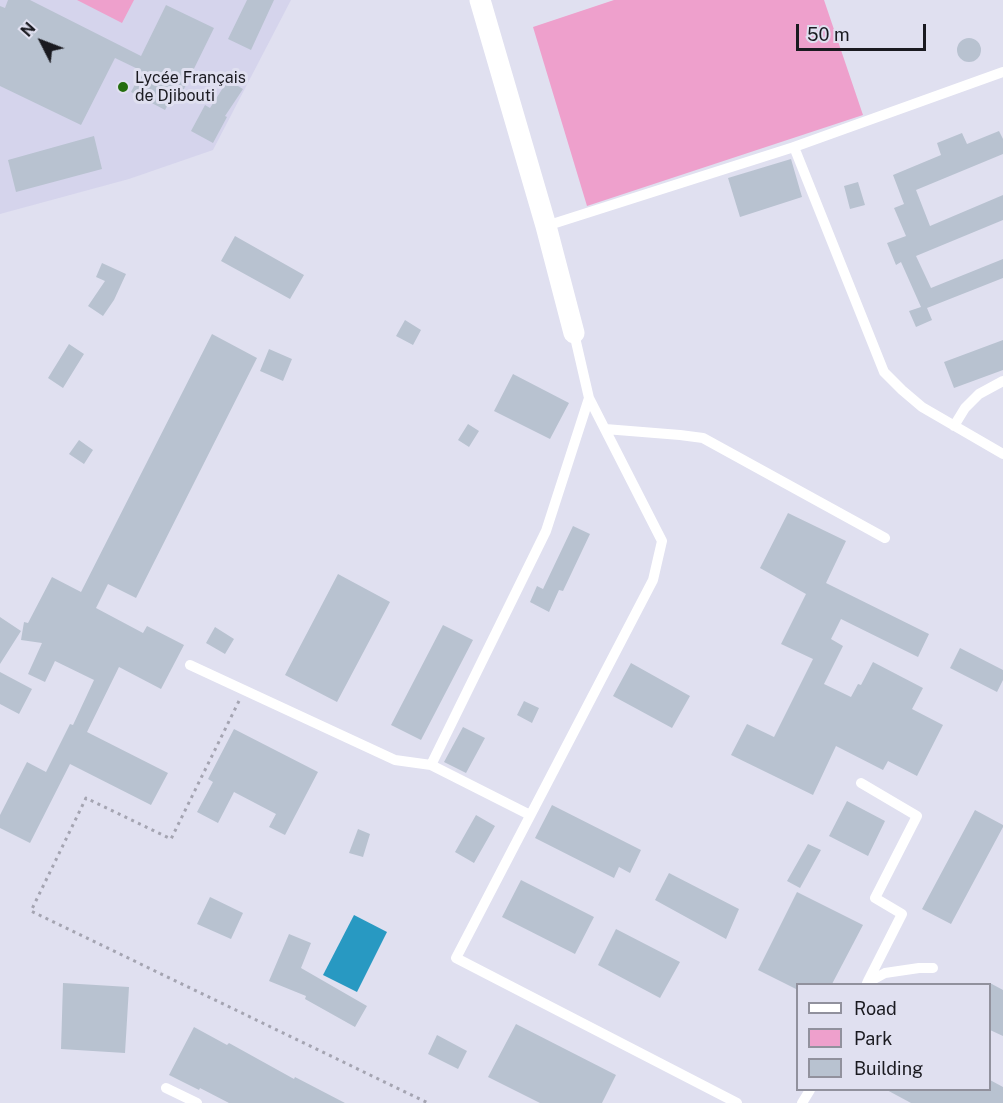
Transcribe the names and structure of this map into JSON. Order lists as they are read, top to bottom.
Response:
{
  "places": ["Lycée Français de Djibouti"],
  "legend": ["Road", "Park", "Building"],
  "scale_bar": "50 m",
  "north": "top left"
}
